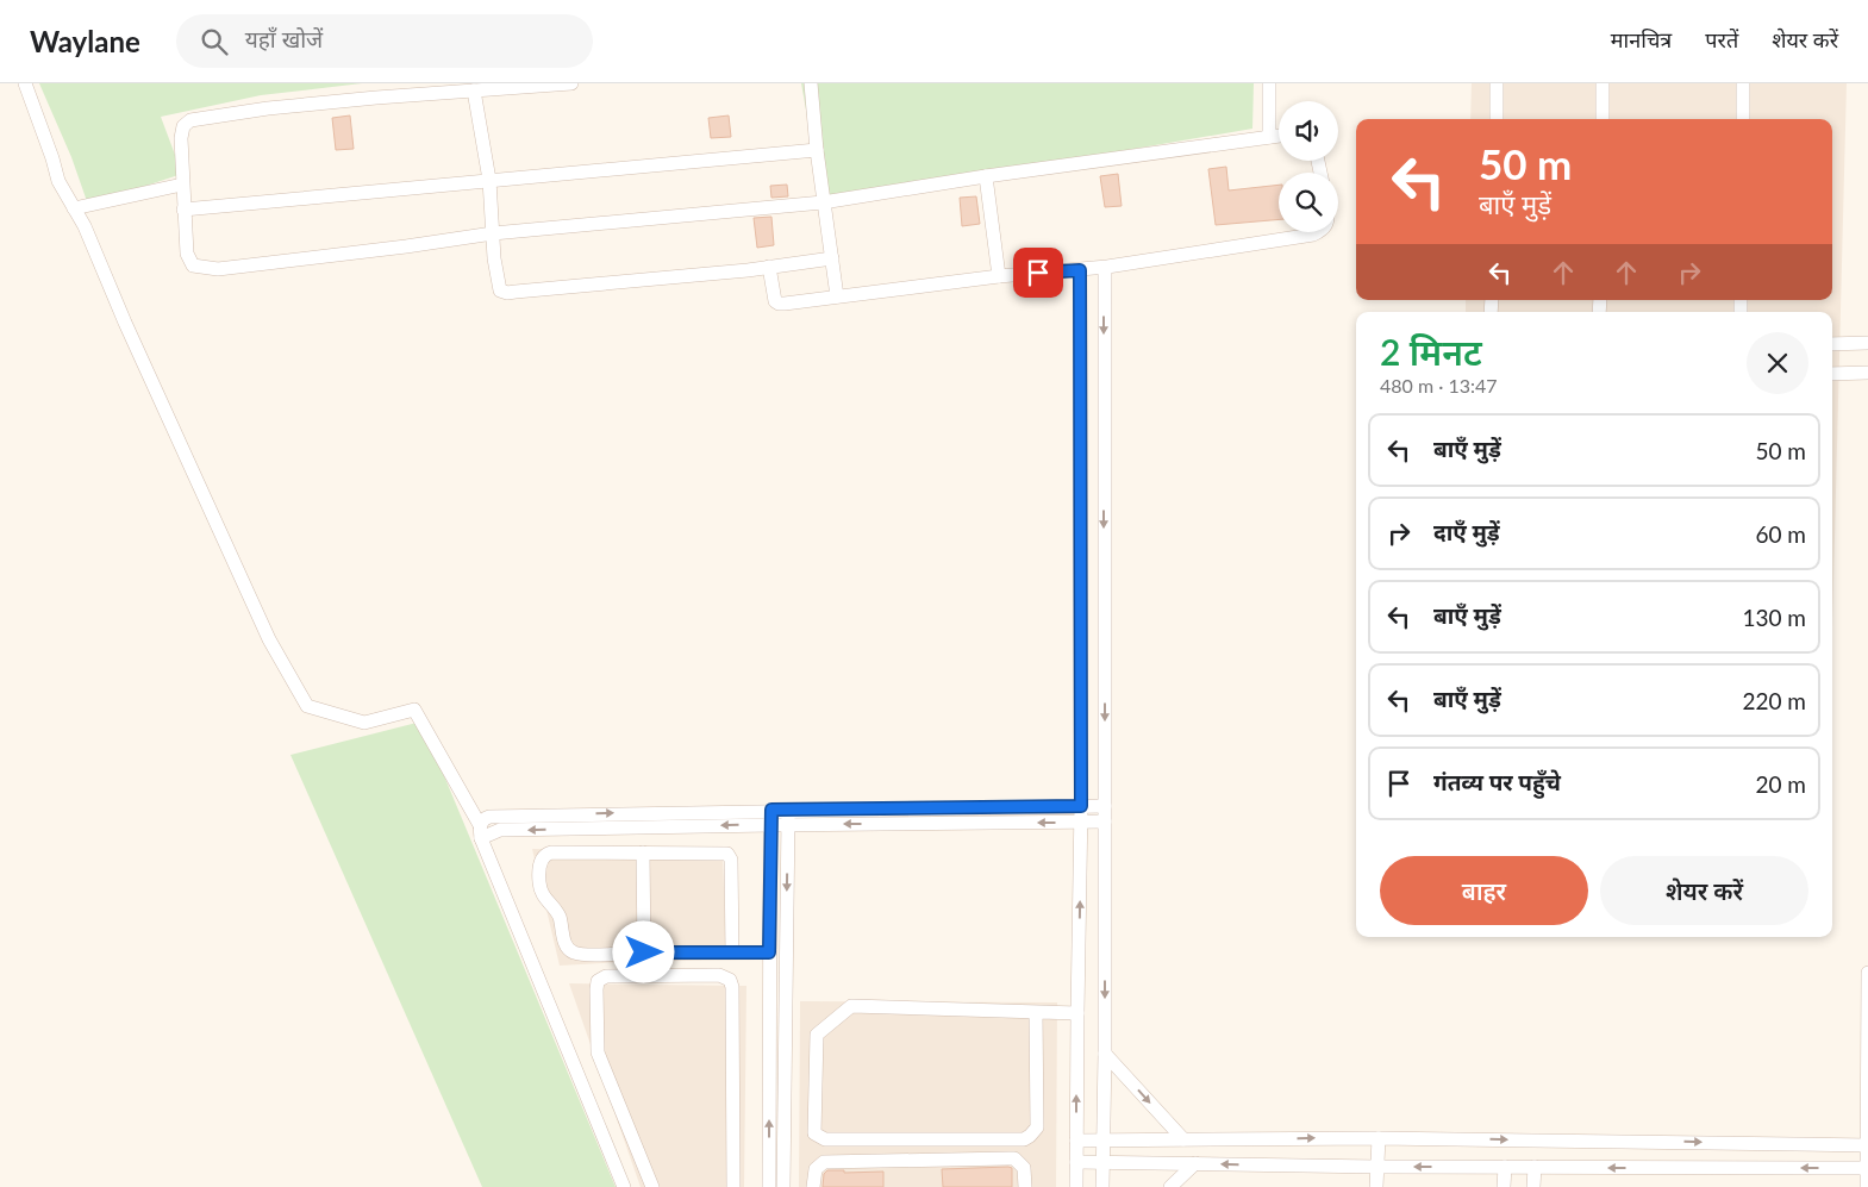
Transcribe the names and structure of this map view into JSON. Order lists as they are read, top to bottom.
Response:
{
  "page": {
    "header": "Waylane",
    "search": "यहाँ खोजें",
    "nav": ["मानचित्र", "परतें", "शेयर करें"],
    "turn": ["50 m", "बाएँ मुड़ें"],
    "heading": ["2 मिनट", "480 m · 13:47"],
    "list": [
      {
        "name": "बाएँ मुड़ें",
        "value": "50 m"
      },
      {
        "name": "दाएँ मुड़ें",
        "value": "60 m"
      },
      {
        "name": "बाएँ मुड़ें",
        "value": "130 m"
      },
      {
        "name": "बाएँ मुड़ें",
        "value": "220 m"
      },
      {
        "name": "गंतव्य पर पहुँचे",
        "value": "20 m"
      }
    ],
    "buttons": ["बाहर", "शेयर करें"]
  }
}
